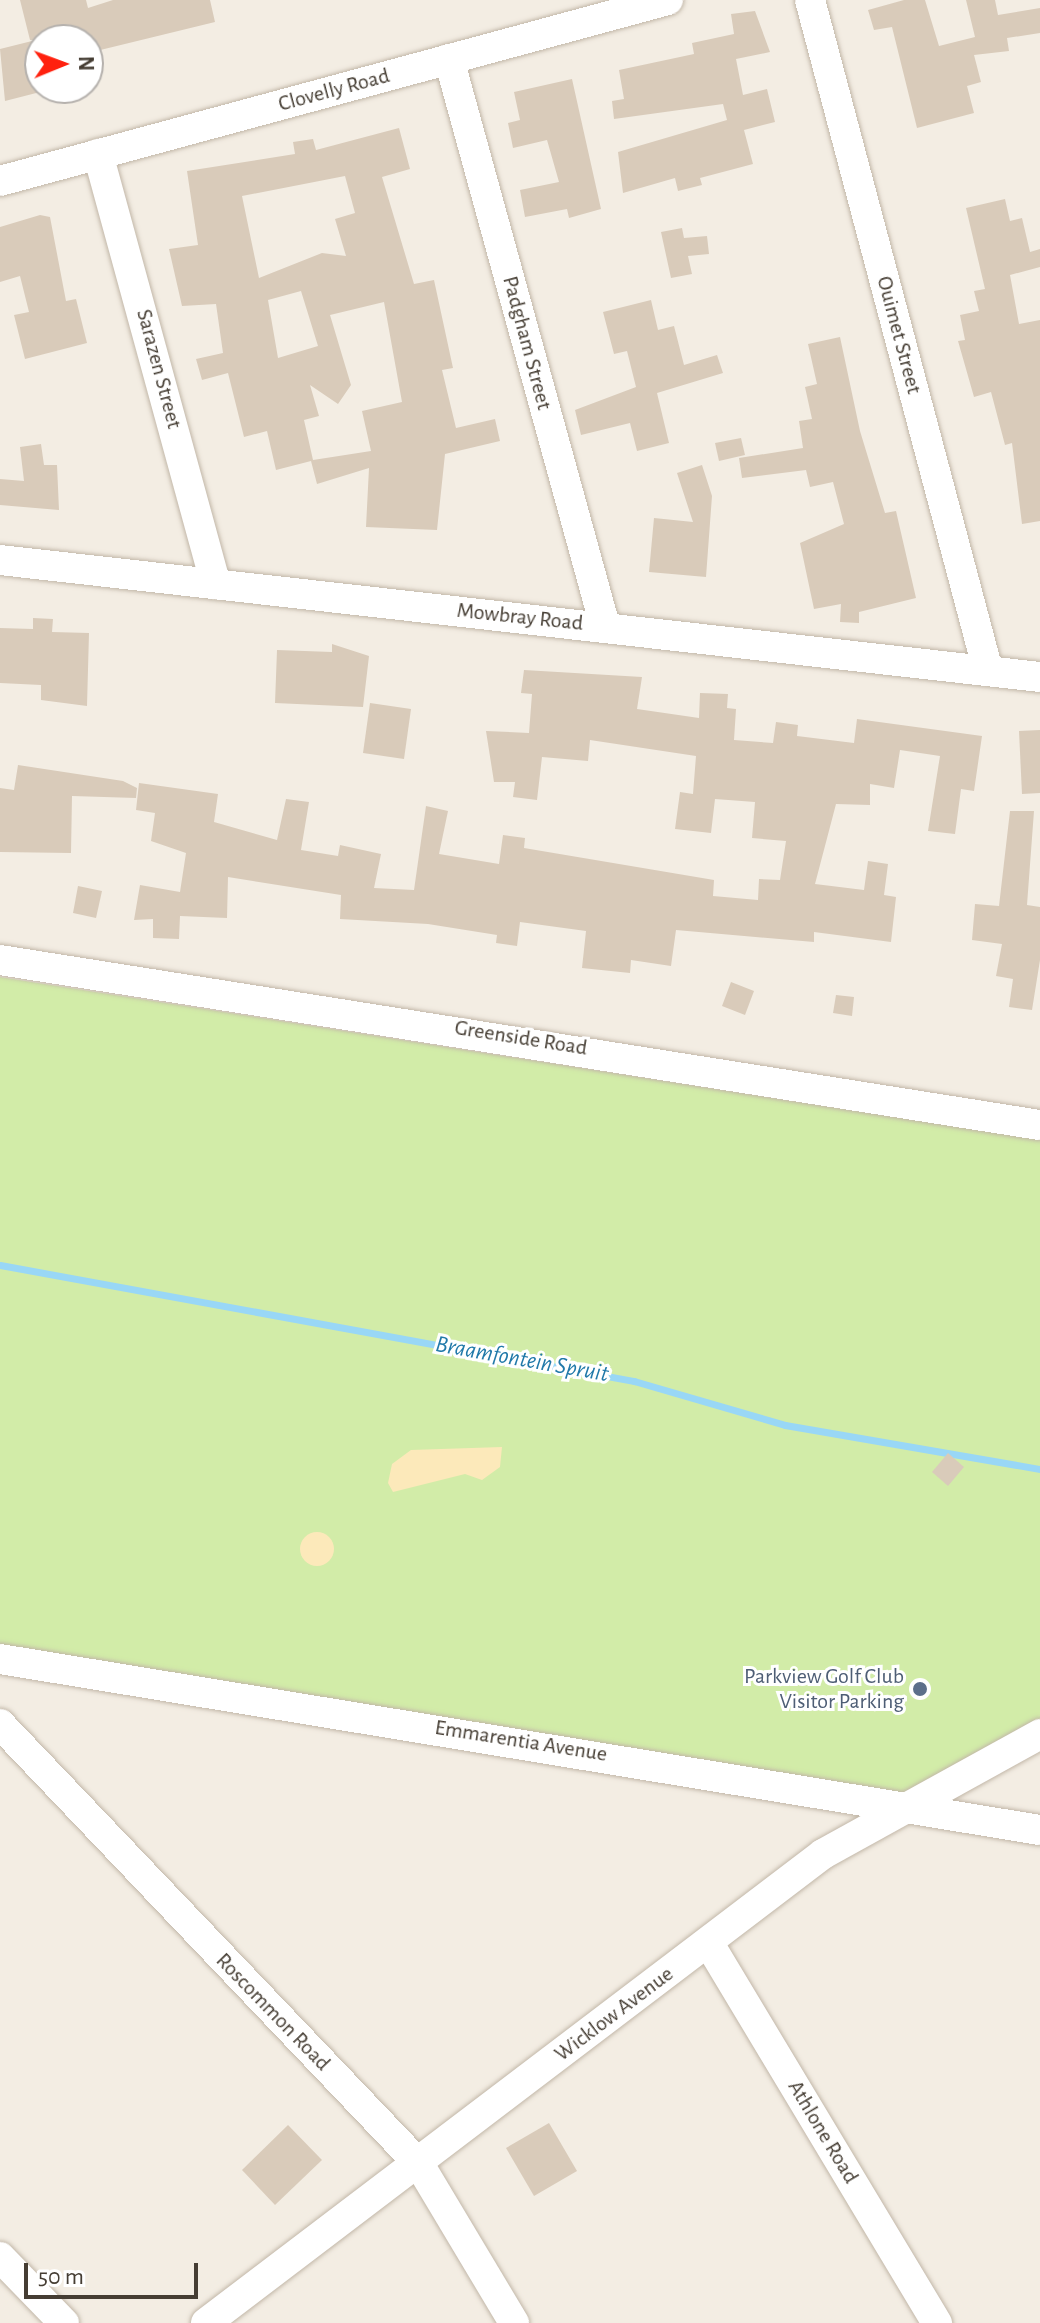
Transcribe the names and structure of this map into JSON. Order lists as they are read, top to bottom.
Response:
{
  "streets": {
    "street": [
      "Clovelly Road",
      "Ouimet Street",
      "Padgham Street",
      "Sarazen Street",
      "Mowbray Road",
      "Greenside Road",
      "Emmarentia Avenue",
      "Roscommon Road",
      "Wicklow Avenue",
      "Athlone Road"
    ]
  },
  "crossings": [
    ["Clovelly Road", "Padgham Street"],
    ["Clovelly Road", "Sarazen Street"],
    ["Ouimet Street", "Mowbray Road"],
    ["Padgham Street", "Mowbray Road"],
    ["Sarazen Street", "Mowbray Road"],
    ["Emmarentia Avenue", "Wicklow Avenue"],
    ["Roscommon Road", "Wicklow Avenue"],
    ["Wicklow Avenue", "Athlone Road"]
  ],
  "water": ["Braamfontein Spruit"],
  "places": ["Parkview Golf Club Visitor Parking"],
  "scale_bar": "50 m",
  "north": "right"
}
